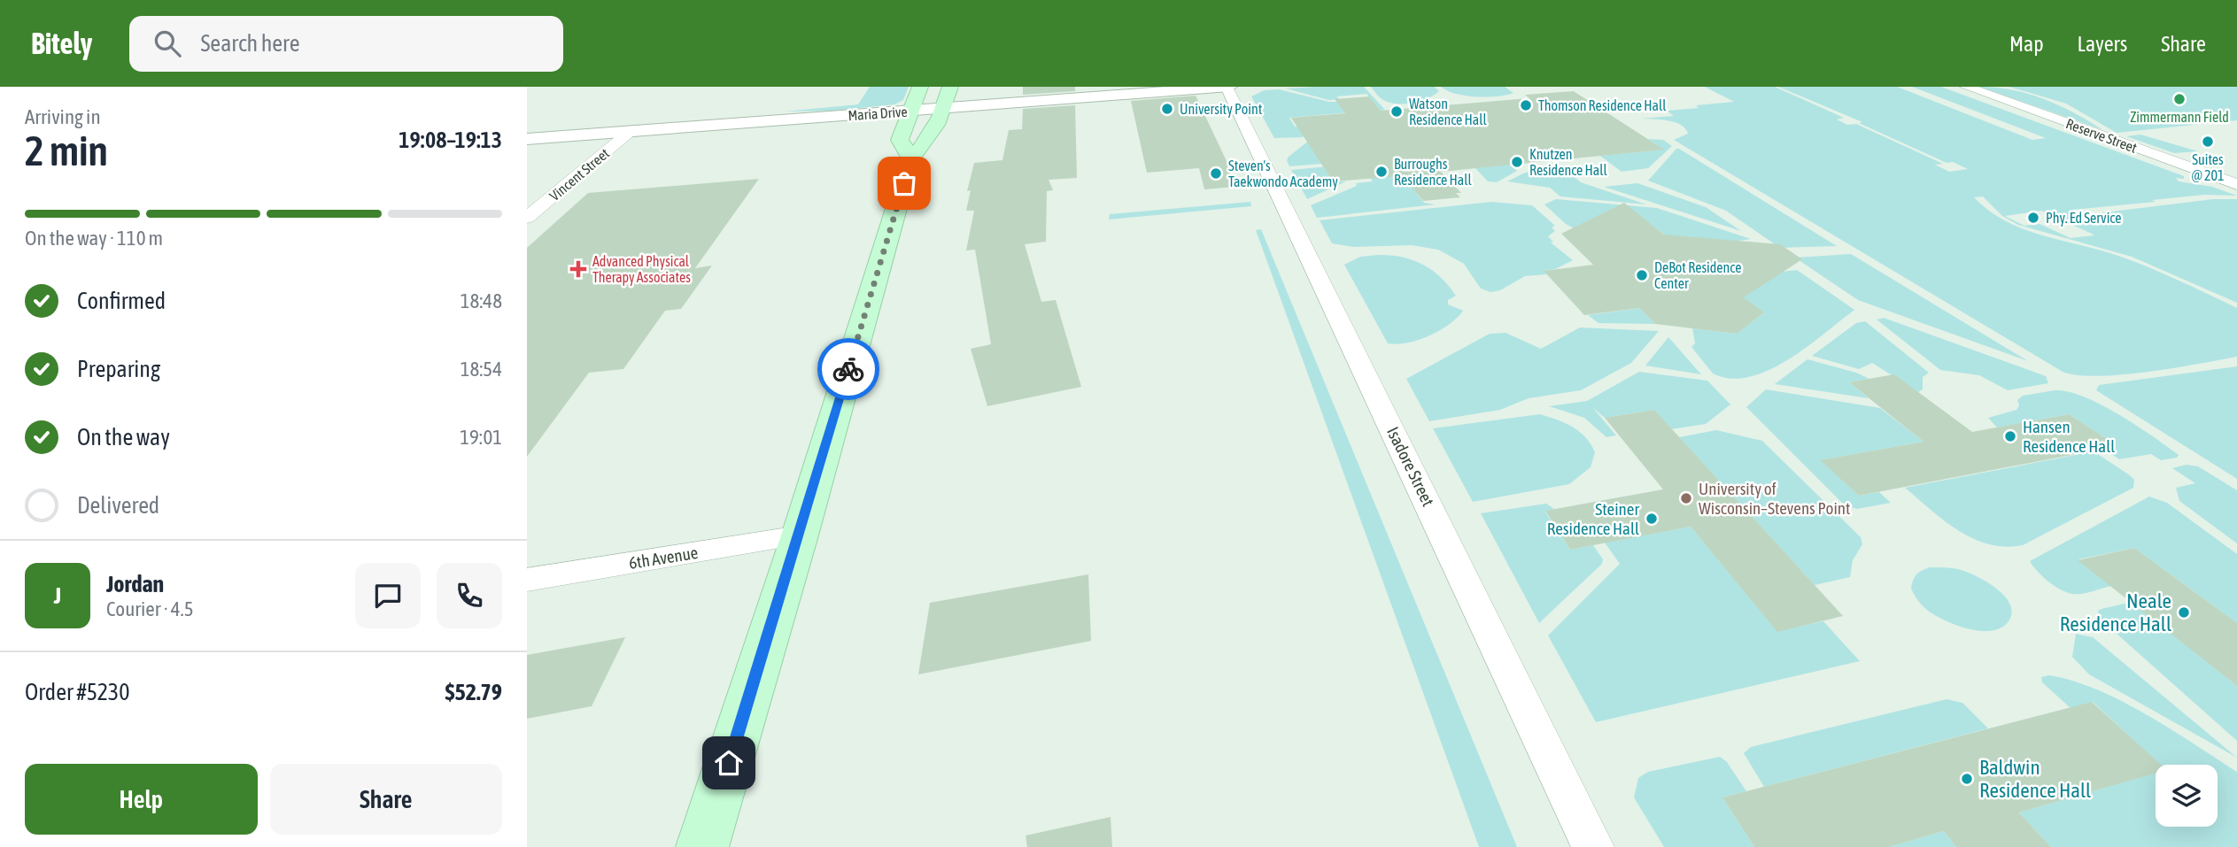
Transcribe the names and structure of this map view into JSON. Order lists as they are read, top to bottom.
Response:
{
  "streets": {
    "street": [
      "Maria Drive",
      "Reserve Street",
      "Vincent Street",
      "Isadore Street",
      "6th Avenue"
    ]
  },
  "crossings": [
    ["Maria Drive", "Vincent Street"],
    ["Maria Drive", "Isadore Street"]
  ],
  "places": {
    "other": [
      "Zimmermann Field",
      "Thomson Residence Hall",
      "University Point",
      "Watson Residence Hall",
      "Suites @ 201",
      "Knutzen Residence Hall",
      "Burroughs Residence Hall",
      "Steven's Taekwondo Academy",
      "Phy. Ed Service",
      "DeBot Residence Center",
      "Hansen Residence Hall",
      "University of Wisconsin–Stevens Point",
      "Steiner Residence Hall",
      "Neale Residence Hall",
      "Baldwin Residence Hall"
    ],
    "health": ["Advanced Physical Therapy Associates"]
  },
  "page": {
    "header": "Bitely",
    "search": "Search here",
    "nav": ["Map", "Layers", "Share"],
    "heading": ["2 min", "Arriving in", "19:08–19:13"],
    "panel": [
      "Jordan",
      "Courier · 4.5",
      "Order #5230",
      "$52.79"
    ],
    "bar": "On the way · 110 m",
    "list": [
      ["Confirmed", "18:48"],
      ["Preparing", "18:54"],
      ["On the way", "19:01"],
      "Delivered"
    ],
    "round": "J",
    "buttons": ["Help", "Share"]
  }
}
